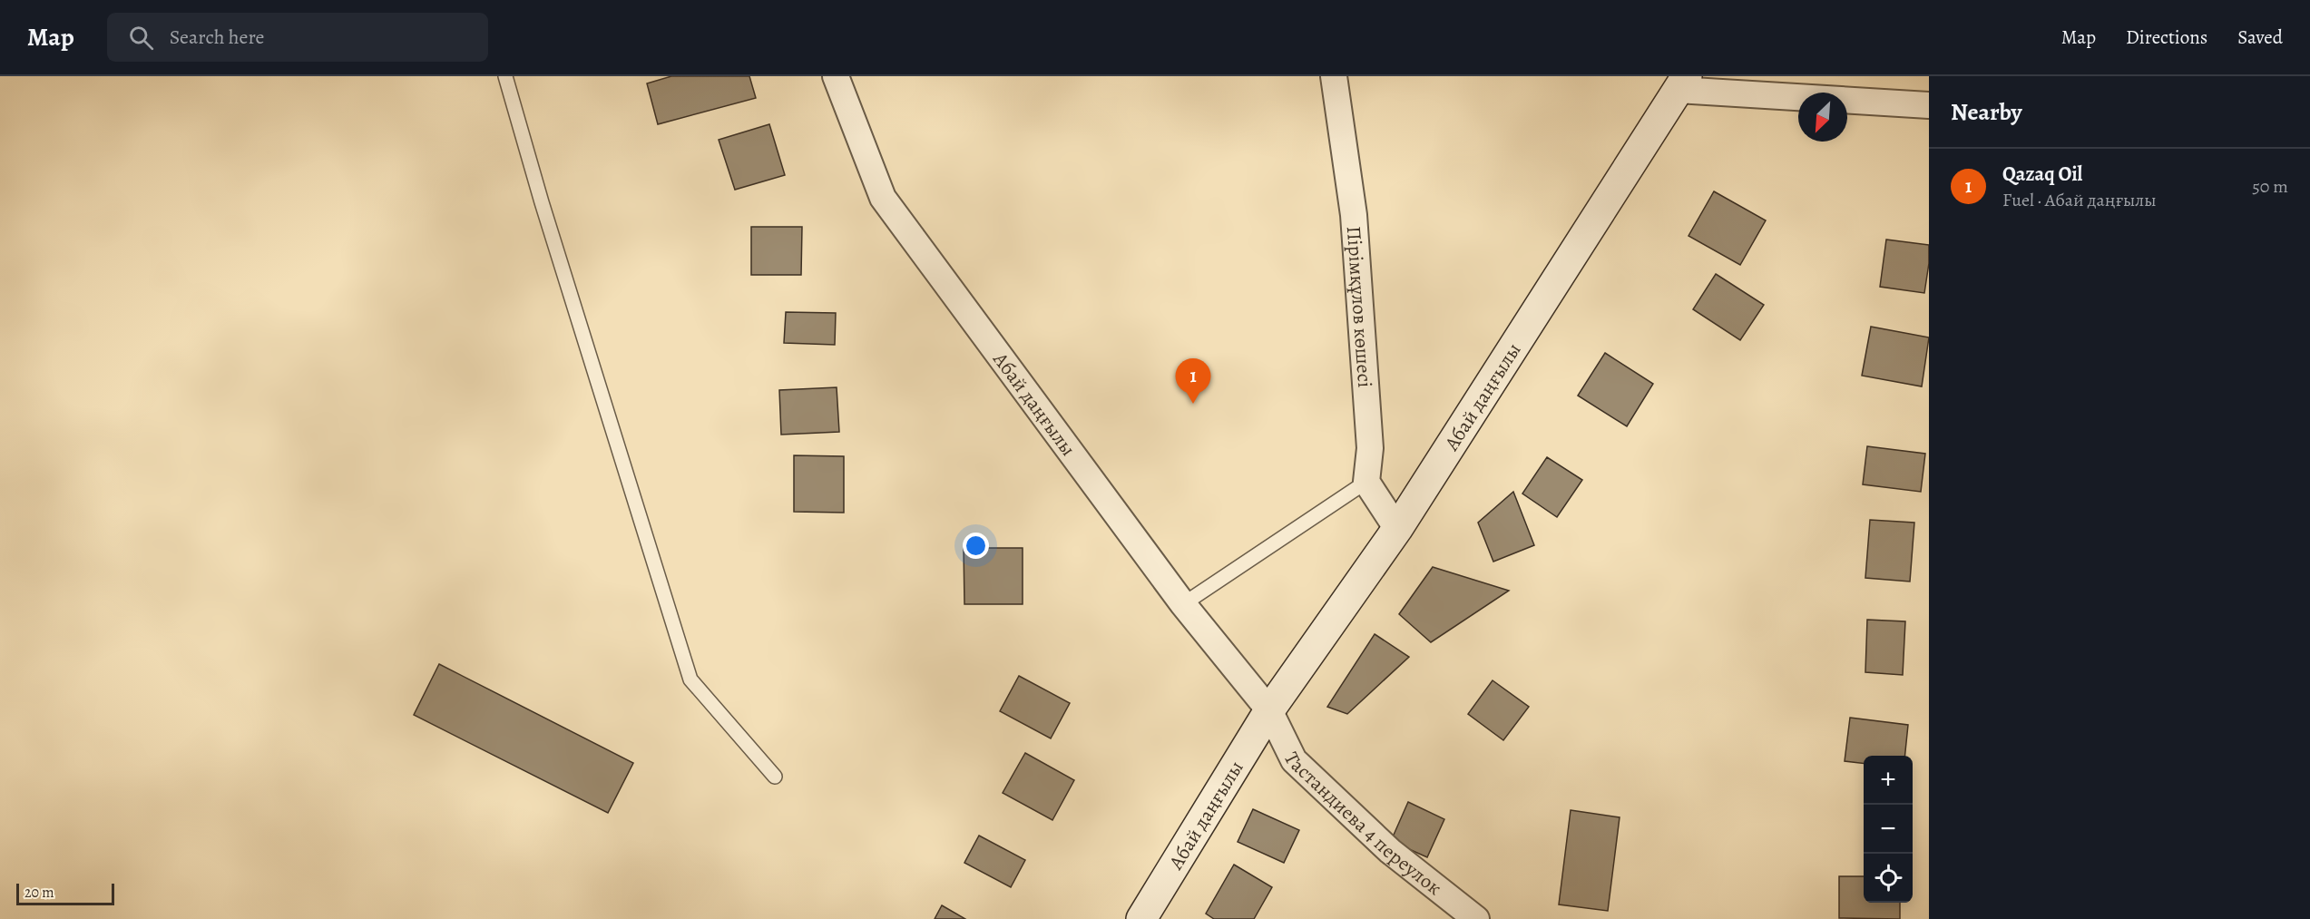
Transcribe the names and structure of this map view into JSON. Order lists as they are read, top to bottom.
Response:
{
  "streets": {
    "street": ["Пірімқұлов көшесі", "Абай даңғылы", "Тастандиева 4 переулок"]
  },
  "crossings": [
    ["Абай даңғылы", "Тастандиева 4 переулок"]
  ],
  "scale_bar": "20 m",
  "north": "bottom left",
  "page": {
    "header": "Map",
    "search": "Search here",
    "nav": ["Map", "Directions", "Saved"],
    "heading": "Nearby",
    "list": [
      {
        "mark": "1",
        "name": "Qazaq Oil",
        "note": "Fuel · Абай даңғылы",
        "value": "50 m"
      }
    ],
    "pins": "1",
    "map_buttons": ["+", "−"],
    "scale": "20 m"
  }
}
